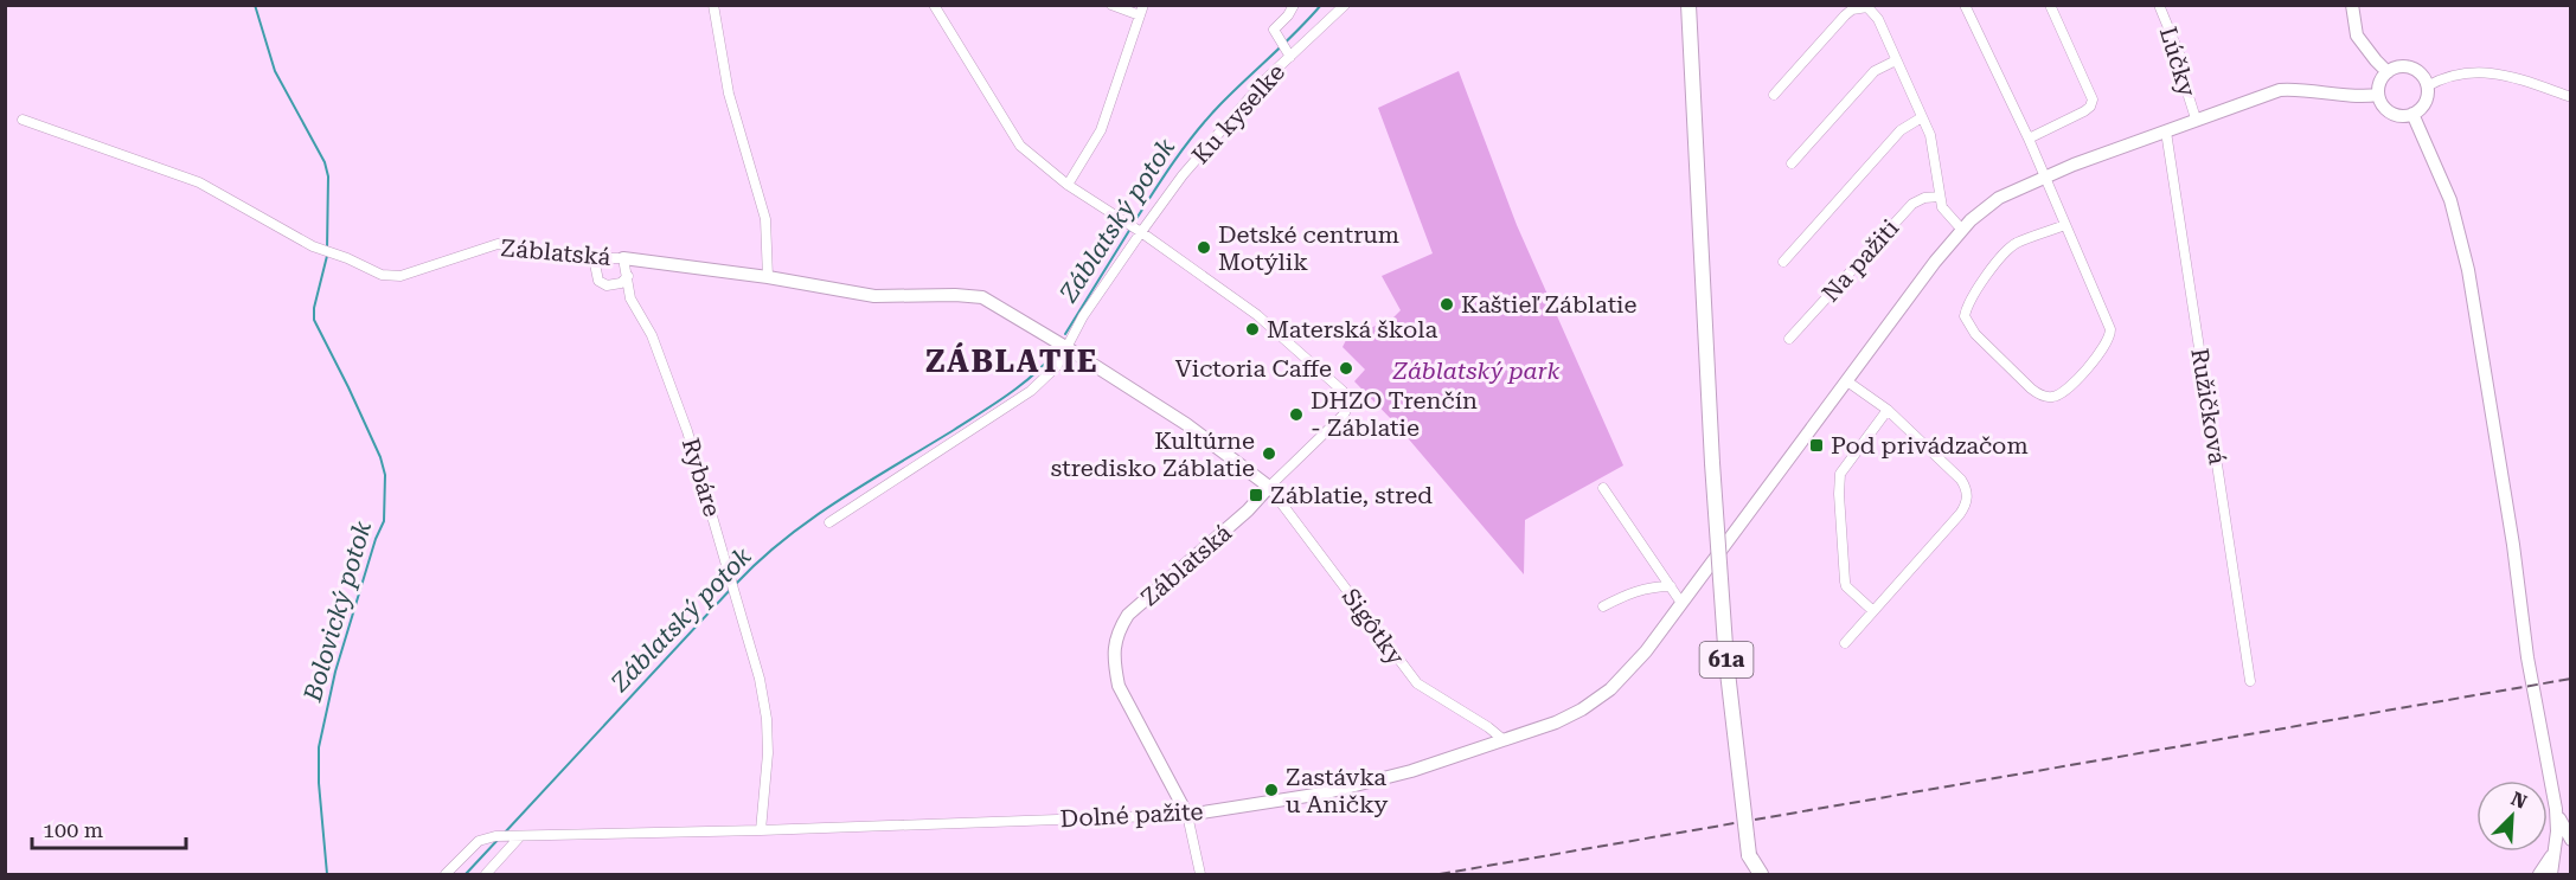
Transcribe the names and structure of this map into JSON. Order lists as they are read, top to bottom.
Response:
{
  "streets": {
    "main road": ["61a"],
    "street": [
      "Lúčky",
      "Ku kyselke",
      "Záblatská",
      "Na pažiti",
      "Ružičková",
      "Rybáre",
      "Sigôtky",
      "Dolné pažite"
    ]
  },
  "crossings": [
    ["Lúčky", "Dolné pažite"],
    ["Ku kyselke", "Záblatská"],
    ["Záblatská", "Rybáre"],
    ["Záblatská", "Sigôtky"],
    ["Záblatská", "Dolné pažite"],
    ["Ružičková", "Dolné pažite"],
    ["Rybáre", "Dolné pažite"],
    ["Sigôtky", "Dolné pažite"]
  ],
  "districts": ["ZÁBLATIE"],
  "water": ["Záblatský potok", "Bolovický potok"],
  "parks": ["Záblatský park"],
  "places": {
    "other": [
      "Detské centrum Motýlik",
      "Kaštieľ Záblatie",
      "Materská škola",
      "Victoria Caffe",
      "DHZO Trenčín - Záblatie",
      "Kultúrne stredisko Záblatie",
      "Zastávka u Aničky"
    ],
    "transit": ["Pod privádzačom", "Záblatie, stred"]
  },
  "scale_bar": "100 m",
  "north": "top right"
}
